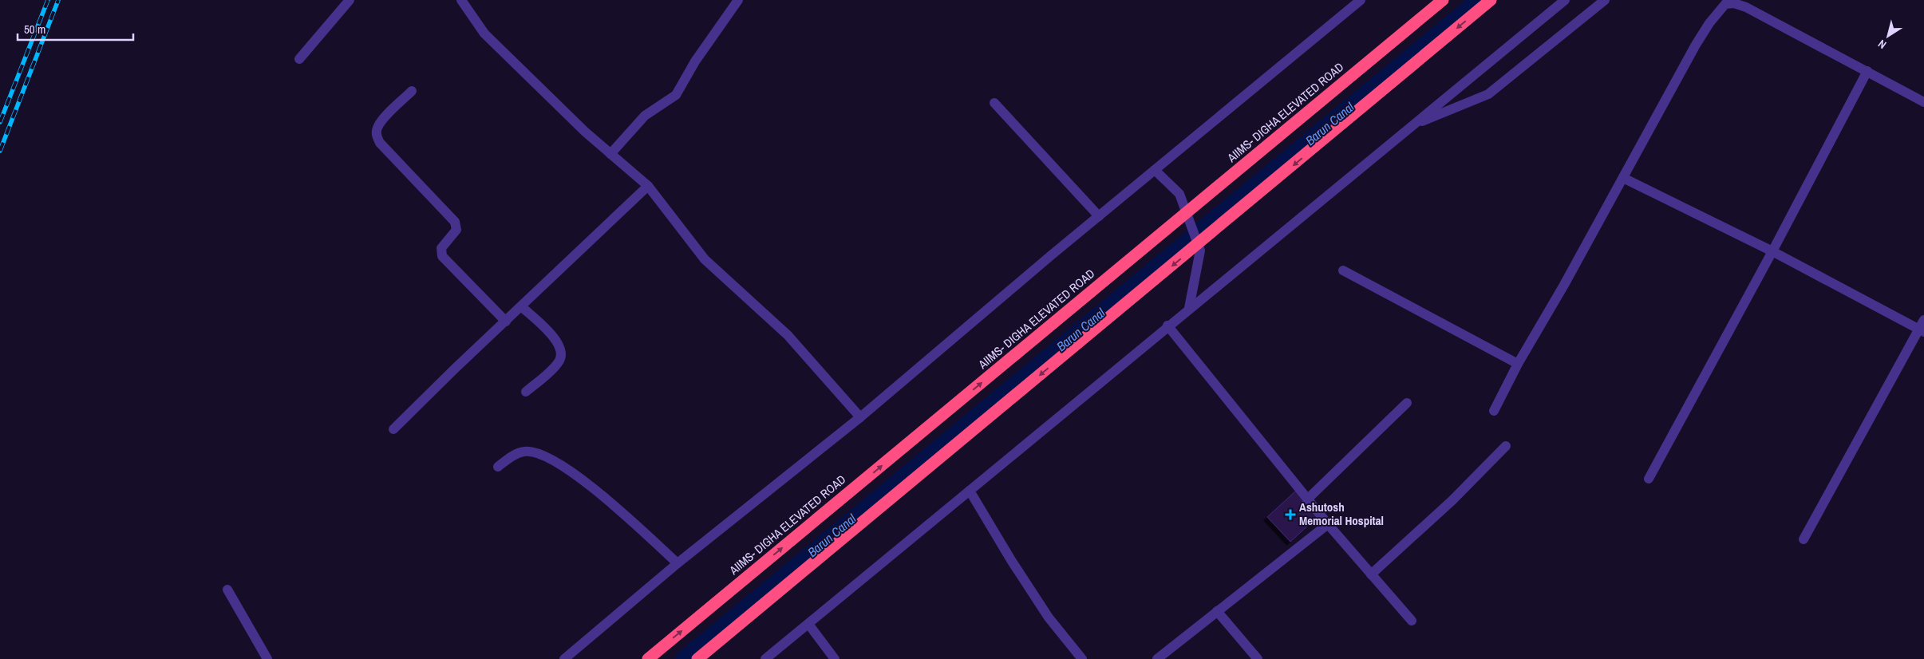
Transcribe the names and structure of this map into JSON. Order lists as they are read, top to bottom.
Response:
{
  "streets": {
    "highway": ["AIIMS- DIGHA ELEVATED ROAD"]
  },
  "water": ["Barun Canal"],
  "places": {
    "health": ["Ashutosh Memorial Hospital"]
  },
  "scale_bar": "50 m",
  "north": "bottom left"
}
